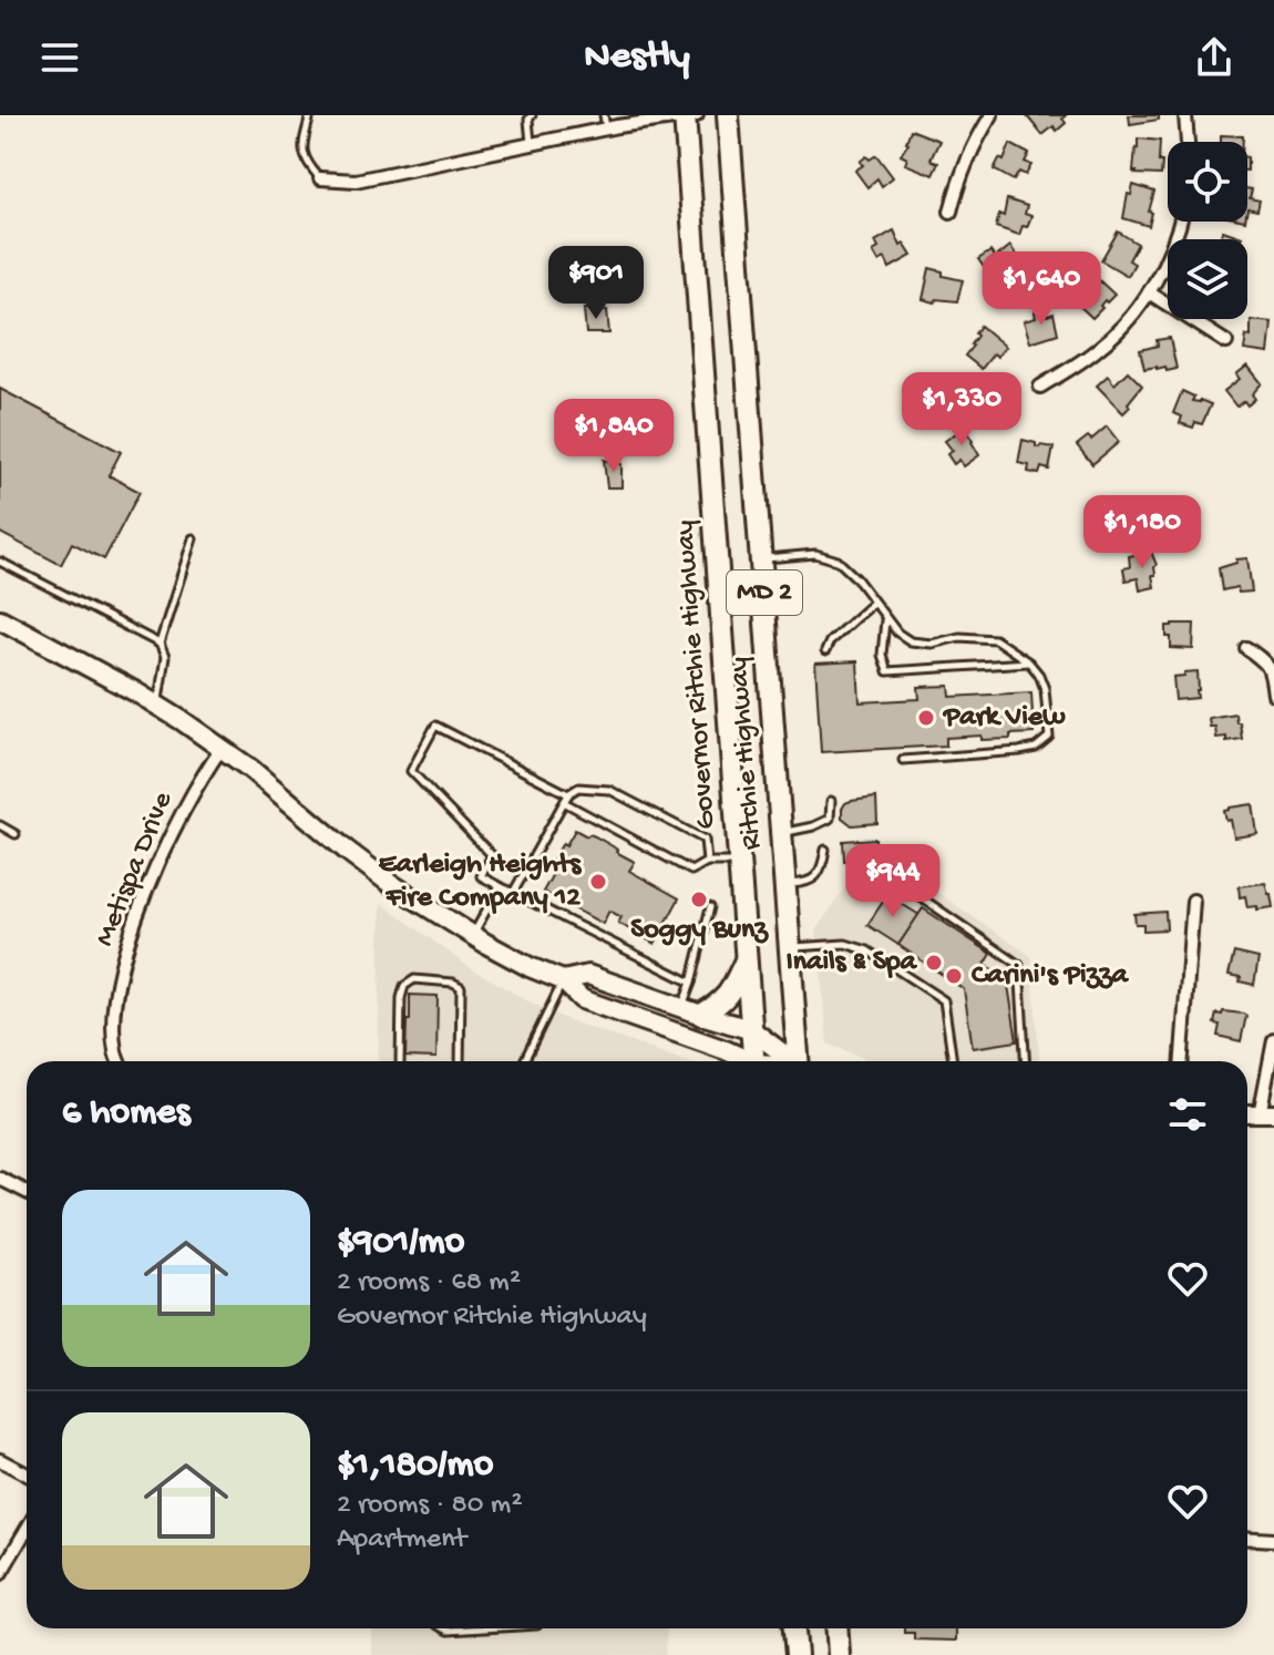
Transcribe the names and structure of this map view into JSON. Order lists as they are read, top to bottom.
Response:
{
  "streets": {
    "highway": ["MD 2", "Governor Ritchie Highway", "Ritchie Highway"],
    "street": ["Metispa Drive"]
  },
  "places": [
    "Park View",
    "Earleigh Heights Fire Company 12",
    "Soggy Bunz",
    "Inails & Spa",
    "Carini's Pizza"
  ],
  "page": {
    "header": "Nestly",
    "price": [
      "$901",
      "$1,640",
      "$1,330",
      "$1,840",
      "$1,180",
      "$944"
    ],
    "heading": "6 homes",
    "list": [
      {
        "name": "$901/mo",
        "note": "2 rooms · 68 m² · Governor Ritchie Highway"
      },
      {
        "name": "$1,180/mo",
        "note": "2 rooms · 80 m² · Apartment"
      }
    ]
  }
}
